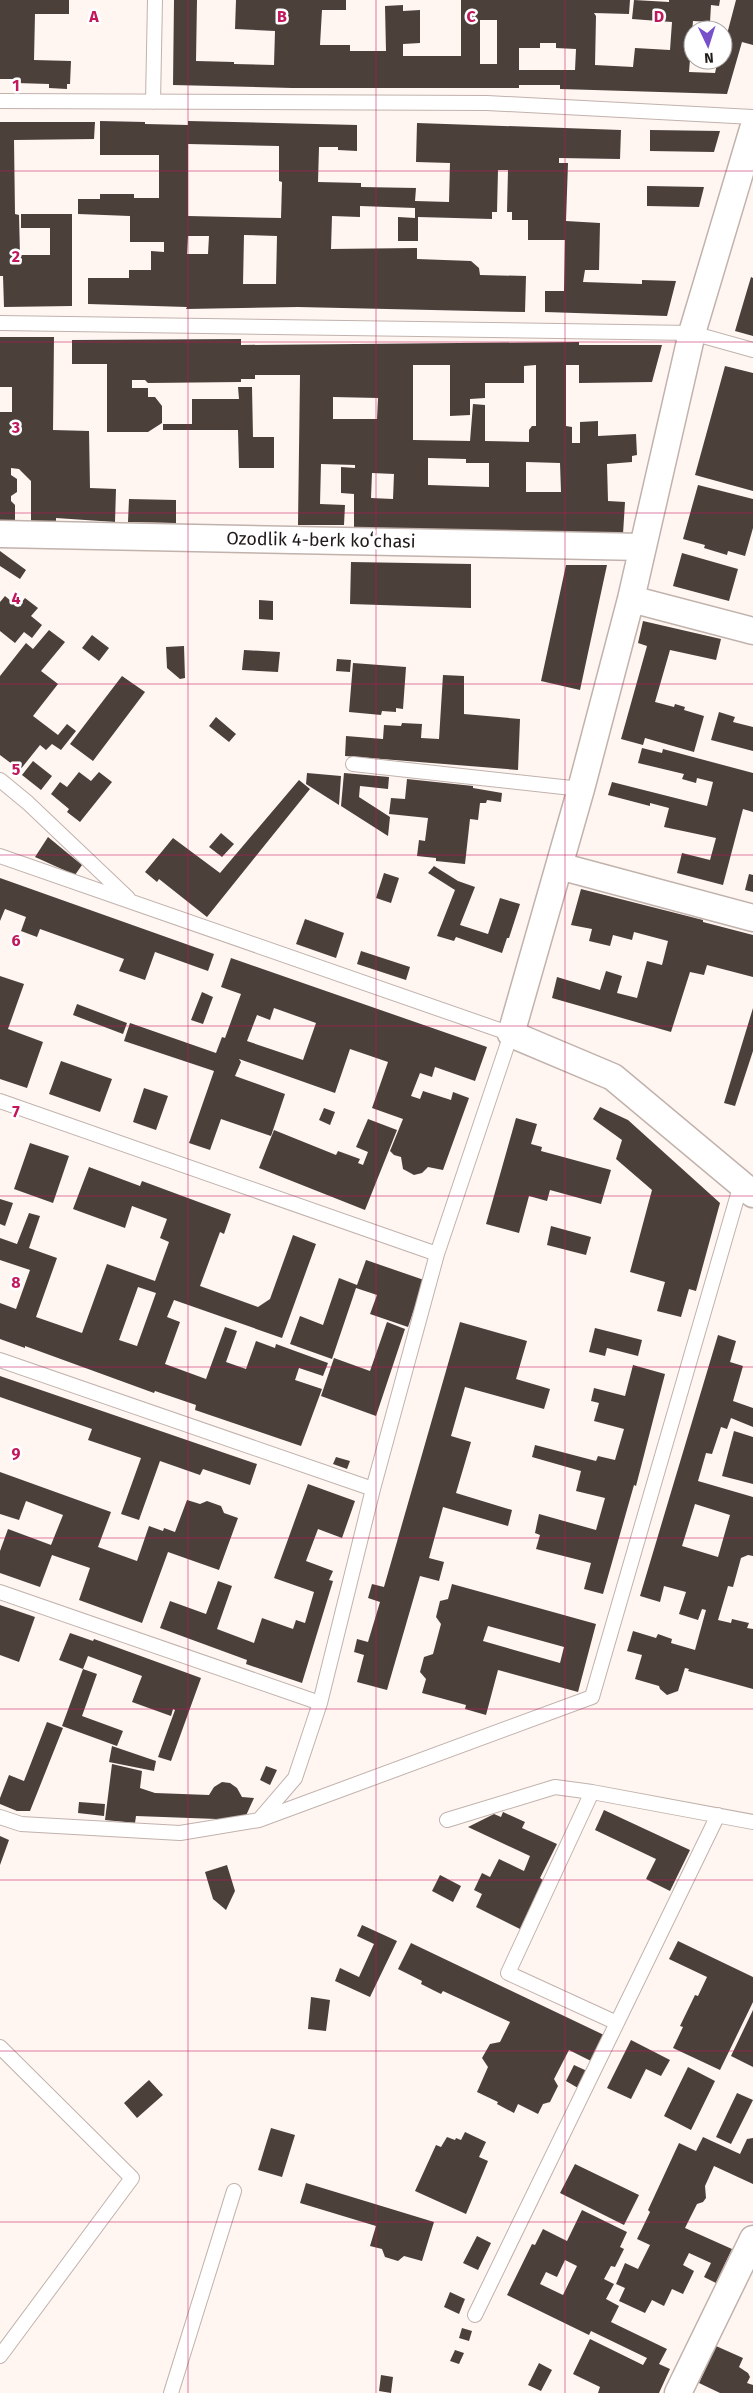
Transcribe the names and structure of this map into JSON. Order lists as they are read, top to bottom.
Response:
{
  "streets": {
    "street": ["Ozodlik 4-berk koʻchasi"]
  },
  "north": "bottom",
  "grid": {
    "columns": [
      "A",
      "B",
      "C",
      "D"
    ],
    "rows": [
      "1",
      "2",
      "3",
      "4",
      "5",
      "6",
      "7",
      "8",
      "9"
    ]
  }
}
